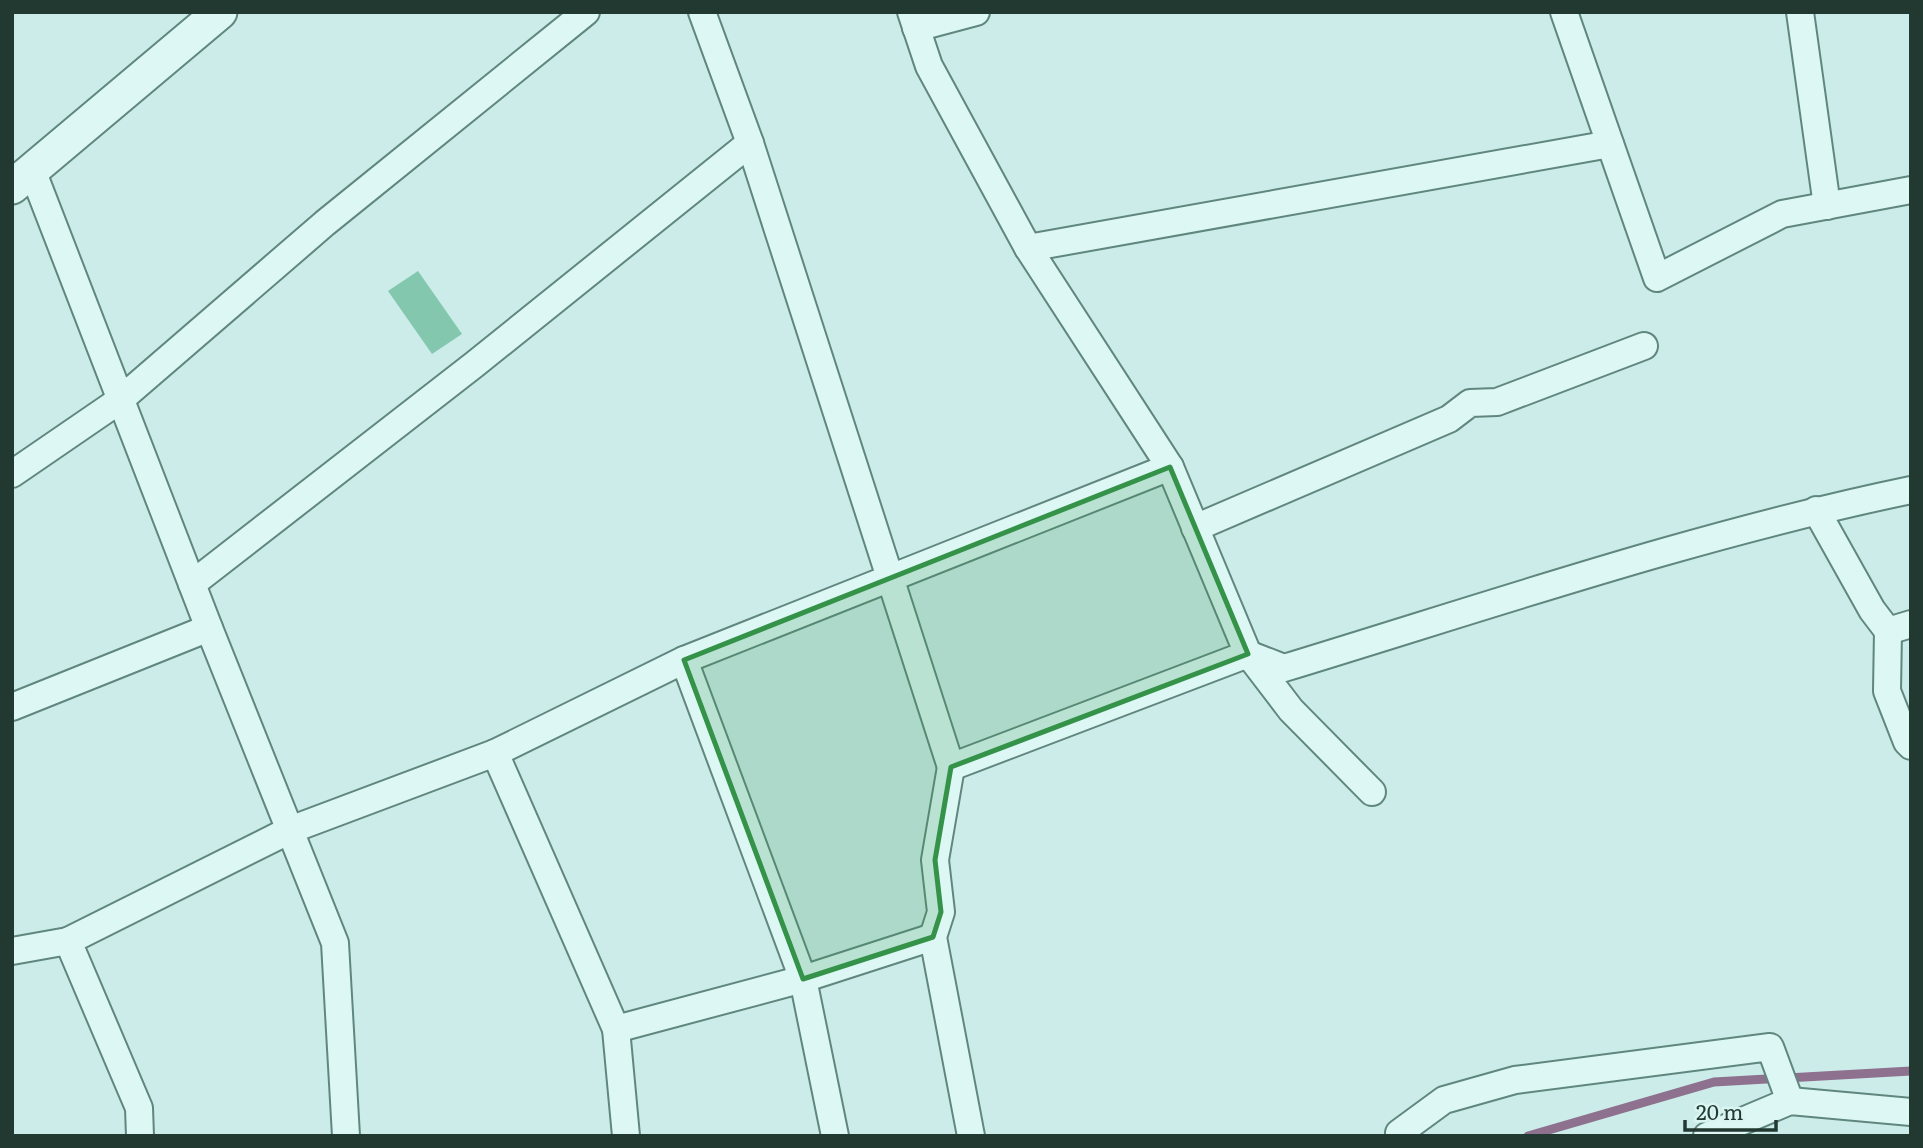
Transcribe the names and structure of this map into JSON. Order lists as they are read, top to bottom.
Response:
{
  "scale_bar": "20 m"
}
